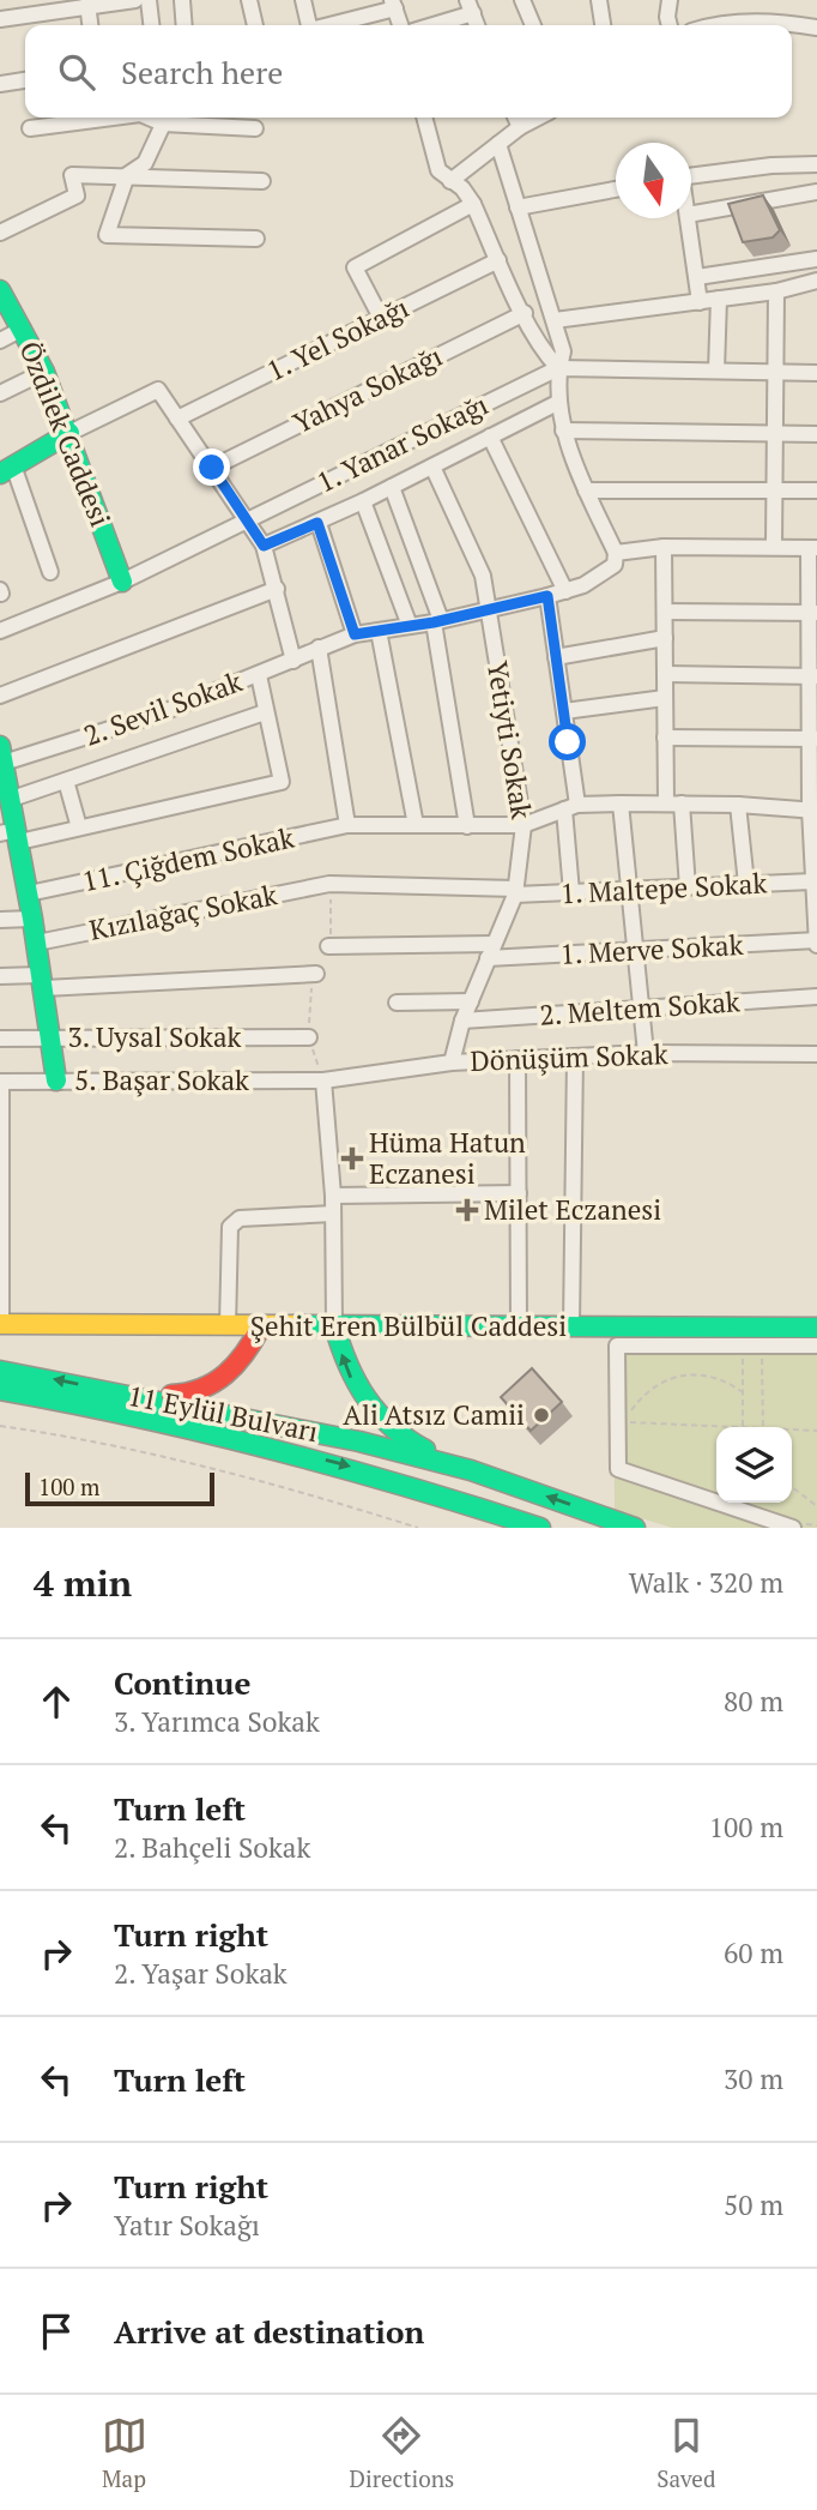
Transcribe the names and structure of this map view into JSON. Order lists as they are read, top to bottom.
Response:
{
  "streets": {
    "main road": ["Özdilek Caddesi", "Şehit Eren Bülbül Caddesi", "11 Eylül Bulvarı"],
    "street": [
      "1. Yel Sokağı",
      "Yahya Sokağı",
      "1. Yanar Sokağı",
      "2. Sevil Sokak",
      "Yetiyti Sokak",
      "11. Çiğdem Sokak",
      "1. Maltepe Sokak",
      "Kızılağaç Sokak",
      "1. Merve Sokak",
      "2. Meltem Sokak",
      "3. Uysal Sokak",
      "Dönüşüm Sokak",
      "5. Başar Sokak"
    ]
  },
  "crossings": [
    ["Özdilek Caddesi", "1. Yanar Sokağı"],
    ["2. Sevil Sokak", "Yetiyti Sokak"],
    ["Yetiyti Sokak", "11. Çiğdem Sokak"],
    ["Yetiyti Sokak", "1. Maltepe Sokak"],
    ["Yetiyti Sokak", "Kızılağaç Sokak"],
    ["Yetiyti Sokak", "1. Merve Sokak"],
    ["Yetiyti Sokak", "2. Meltem Sokak"],
    ["Yetiyti Sokak", "Dönüşüm Sokak"],
    ["1. Maltepe Sokak", "Kızılağaç Sokak"],
    ["Dönüşüm Sokak", "5. Başar Sokak"]
  ],
  "places": {
    "health": ["Hüma Hatun Eczanesi", "Milet Eczanesi"],
    "other": ["Ali Atsız Camii"]
  },
  "scale_bar": "100 m",
  "north": "bottom",
  "page": {
    "search": "Search here",
    "scale": "100 m",
    "heading": ["4 min", "Walk · 320 m"],
    "list": [
      ["Continue", "3. Yarımca Sokak", "80 m"],
      ["Turn left", "2. Bahçeli Sokak", "100 m"],
      ["Turn right", "2. Yaşar Sokak", "60 m"],
      ["Turn left", "30 m"],
      ["Turn right", "Yatır Sokağı", "50 m"],
      "Arrive at destination"
    ],
    "nav": ["Map", "Directions", "Saved"]
  }
}
